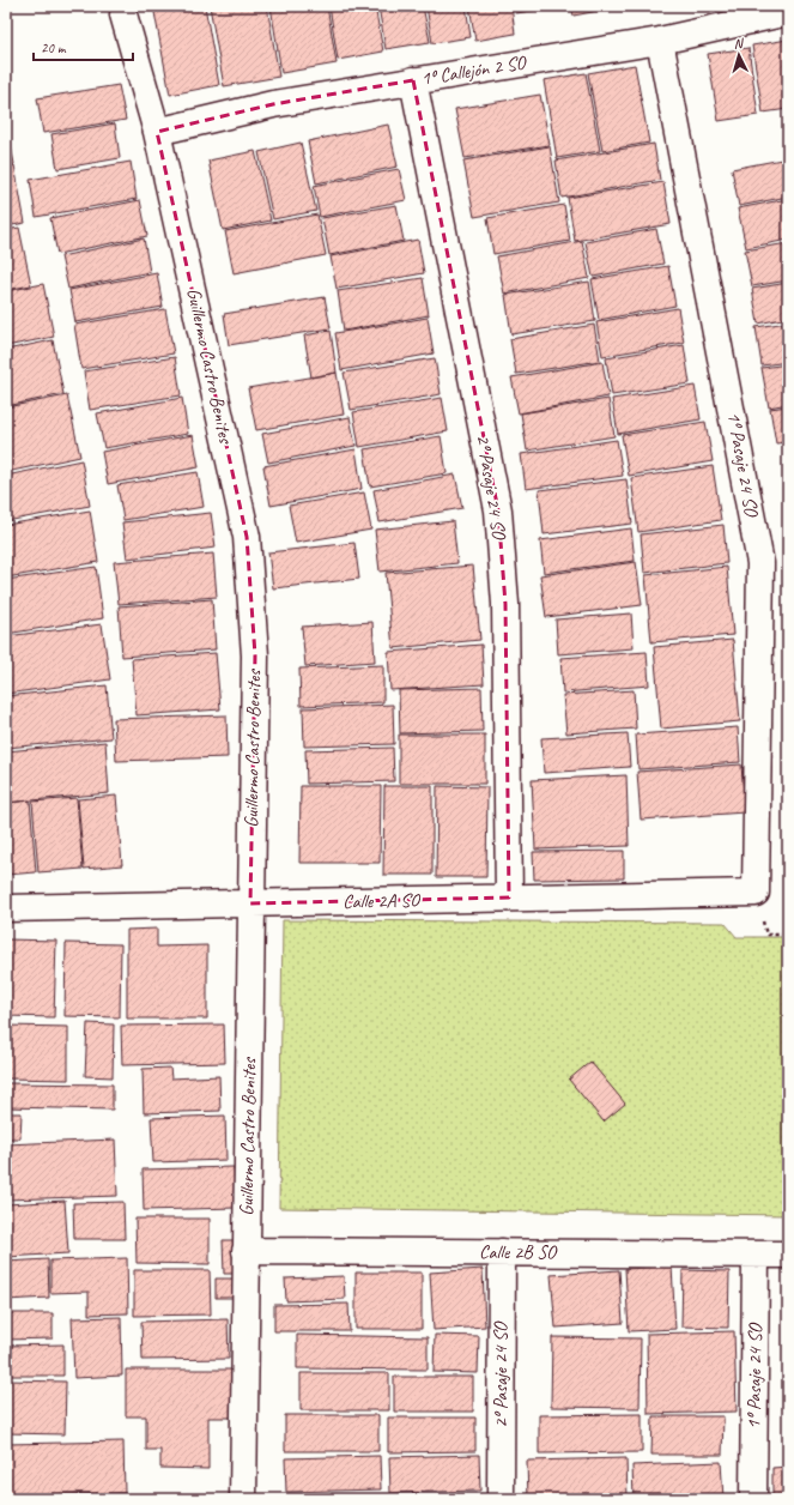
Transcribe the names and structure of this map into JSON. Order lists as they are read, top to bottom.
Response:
{
  "streets": {
    "street": [
      "1º Callejón 2 SO",
      "Guillermo Castro Benites",
      "1º Pasaje 24 SO",
      "2º Pasaje 24 SO",
      "Calle 2A SO",
      "Calle 2B SO"
    ]
  },
  "crossings": [
    ["1º Callejón 2 SO", "Guillermo Castro Benites"],
    ["1º Callejón 2 SO", "1º Pasaje 24 SO"],
    ["1º Callejón 2 SO", "2º Pasaje 24 SO"],
    ["Guillermo Castro Benites", "Calle 2A SO"],
    ["Guillermo Castro Benites", "Calle 2B SO"],
    ["1º Pasaje 24 SO", "Calle 2A SO"],
    ["1º Pasaje 24 SO", "Calle 2B SO"],
    ["2º Pasaje 24 SO", "Calle 2A SO"],
    ["2º Pasaje 24 SO", "Calle 2B SO"]
  ],
  "scale_bar": "20 m",
  "north": "top"
}
